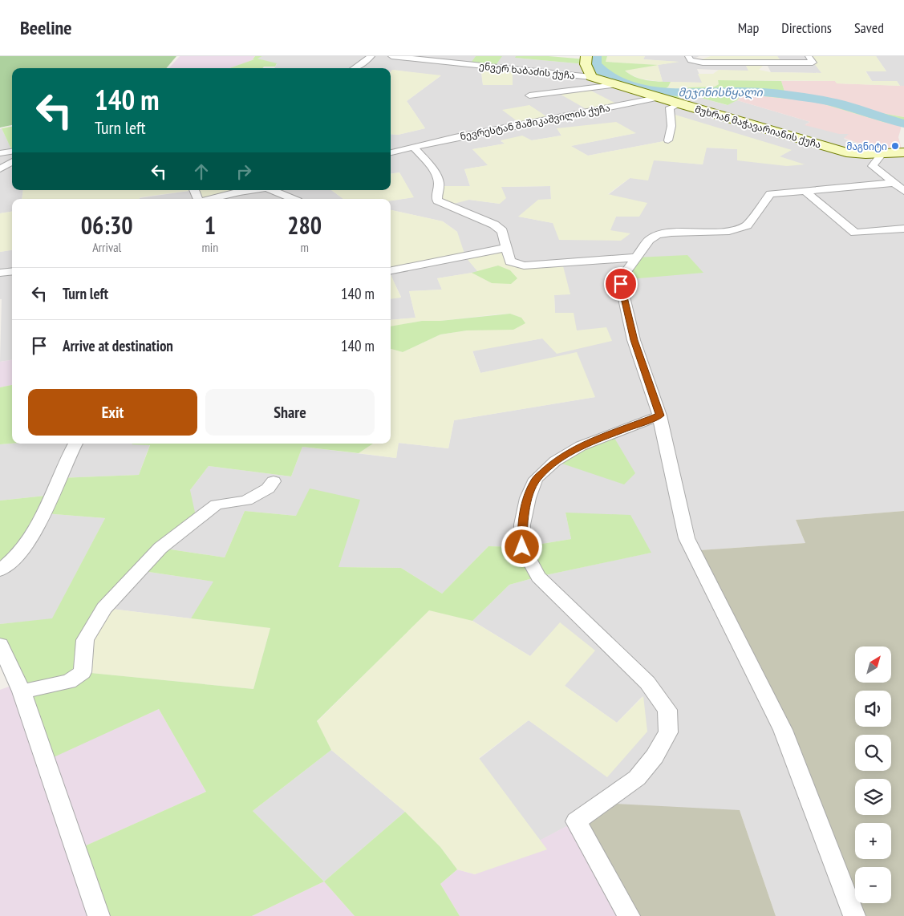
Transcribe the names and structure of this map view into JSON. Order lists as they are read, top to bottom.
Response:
{
  "streets": {
    "street": ["ენვერ ხაბაძის ქუჩა", "ნევრესტან შაშიკაშვილის ქუჩა", "მუხრან მაჭავარიანის ქუჩა"]
  },
  "crossings": [
    ["ენვერ ხაბაძის ქუჩა", "მუხრან მაჭავარიანის ქუჩა"],
    ["ნევრესტან შაშიკაშვილის ქუჩა", "მუხრან მაჭავარიანის ქუჩა"]
  ],
  "water": ["მეჯინისწყალი"],
  "places": ["მაგნიტი"],
  "north": "top right",
  "page": {
    "header": "Beeline",
    "nav": ["Map", "Directions", "Saved"],
    "turn": ["140 m", "Turn left"],
    "eta": [
      "06:30",
      "Arrival",
      "1",
      "min",
      "280",
      "m"
    ],
    "list": [
      {
        "name": "Turn left",
        "value": "140 m"
      },
      {
        "name": "Arrive at destination",
        "value": "140 m"
      }
    ],
    "buttons": ["Exit", "Share"],
    "map_buttons": ["+", "−"]
  }
}
